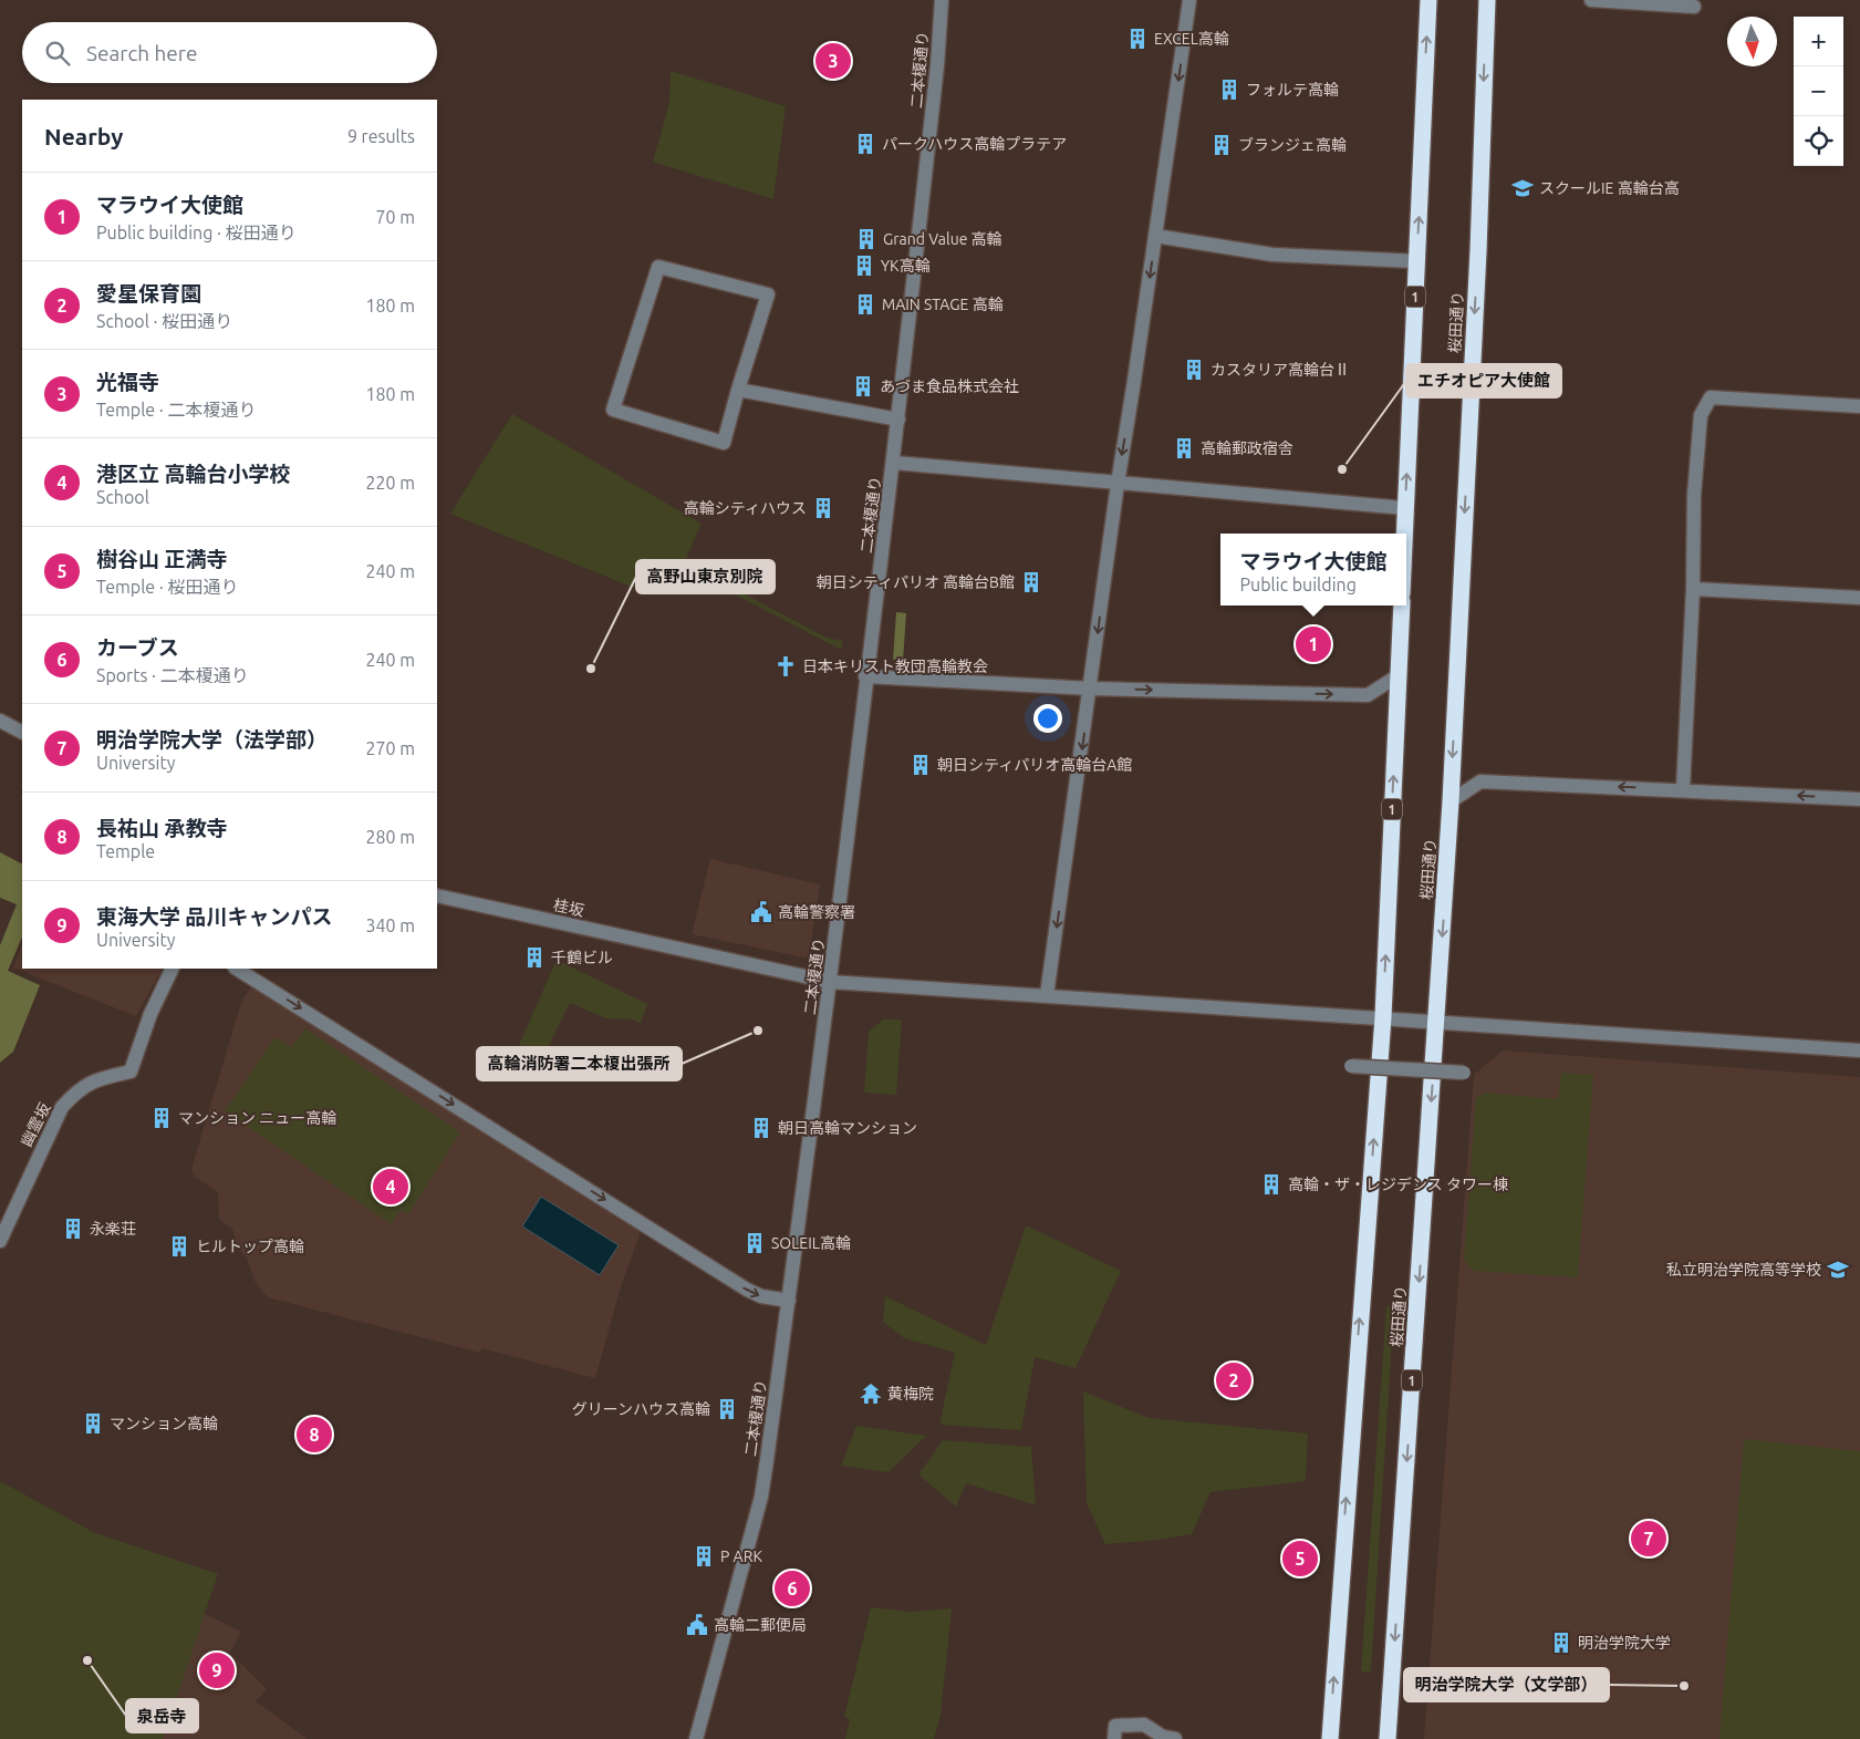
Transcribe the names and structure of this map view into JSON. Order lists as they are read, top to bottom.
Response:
{
  "streets": {
    "highway": ["1", "桜田通り"],
    "street": ["二本榎通り", "桂坂", "幽霊坂"]
  },
  "crossings": [
    ["二本榎通り", "桂坂"]
  ],
  "places": {
    "building": [
      "EXCEL高輪",
      "フォルテ高輪",
      "パークハウス高輪プラテア",
      "ブランジェ高輪",
      "Grand Value 高輪",
      "YK高輪",
      "MAIN STAGE 高輪",
      "カスタリア高輪台Ⅱ",
      "あづま食品株式会社",
      "高輪郵政宿舎",
      "高輪シティハウス",
      "朝日シティパリオ 高輪台B館",
      "朝日シティパリオ高輪台A館",
      "千鶴ビル",
      "マンション ニュー高輪",
      "朝日高輪マンション",
      "高輪・ザ・レジデンス タワー棟",
      "永楽荘",
      "SOLEIL高輪",
      "ヒルトップ高輪",
      "グリーンハウス高輪",
      "マンション高輪",
      "P ARK",
      "明治学院大学"
    ],
    "school or university": ["スクールIE 高輪台高", "私立明治学院高等学校"],
    "other": [
      "エチオピア大使館",
      "高野山東京別院",
      "高輪消防署二本榎出張所",
      "泉岳寺",
      "明治学院大学（文学部）"
    ],
    "church": ["日本キリスト教団高輪教会"],
    "public building": ["高輪警察署", "高輪二郵便局"],
    "temple": ["黄梅院"]
  },
  "north": "bottom",
  "page": {
    "map_buttons": ["+", "−"],
    "search": "Search here",
    "pins": [
      "3",
      "1",
      "4",
      "2",
      "8",
      "7",
      "5",
      "6",
      "9"
    ],
    "heading": ["Nearby", "9 results"],
    "list": [
      {
        "mark": "1",
        "name": "マラウイ大使館",
        "note": "Public building · 桜田通り",
        "value": "70 m"
      },
      {
        "mark": "2",
        "name": "愛星保育園",
        "note": "School · 桜田通り",
        "value": "180 m"
      },
      {
        "mark": "3",
        "name": "光福寺",
        "note": "Temple · 二本榎通り",
        "value": "180 m"
      },
      {
        "mark": "4",
        "name": "港区立 高輪台小学校",
        "note": "School",
        "value": "220 m"
      },
      {
        "mark": "5",
        "name": "樹谷山 正満寺",
        "note": "Temple · 桜田通り",
        "value": "240 m"
      },
      {
        "mark": "6",
        "name": "カーブス",
        "note": "Sports · 二本榎通り",
        "value": "240 m"
      },
      {
        "mark": "7",
        "name": "明治学院大学（法学部）",
        "note": "University",
        "value": "270 m"
      },
      {
        "mark": "8",
        "name": "長祐山 承教寺",
        "note": "Temple",
        "value": "280 m"
      },
      {
        "mark": "9",
        "name": "東海大学 品川キャンパス",
        "note": "University",
        "value": "340 m"
      }
    ],
    "popup": ["マラウイ大使館", "Public building"]
  }
}
